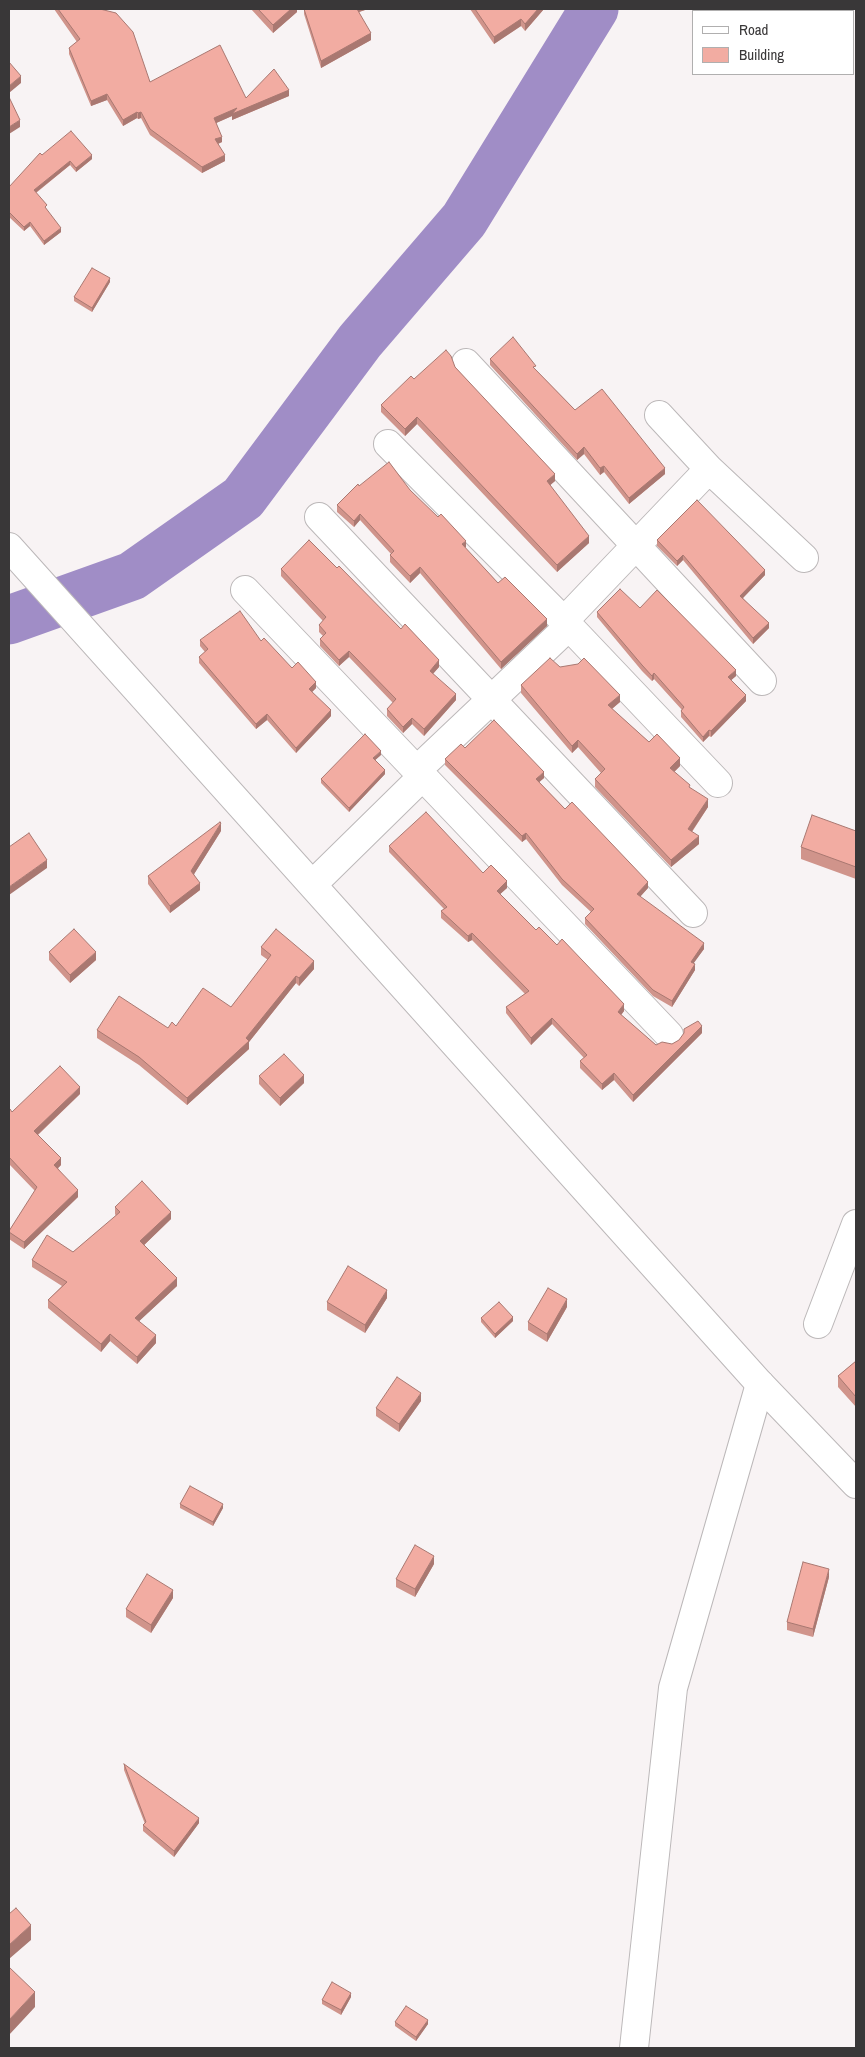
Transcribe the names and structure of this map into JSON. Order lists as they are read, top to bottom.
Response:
{
  "legend": ["Road", "Building"]
}
